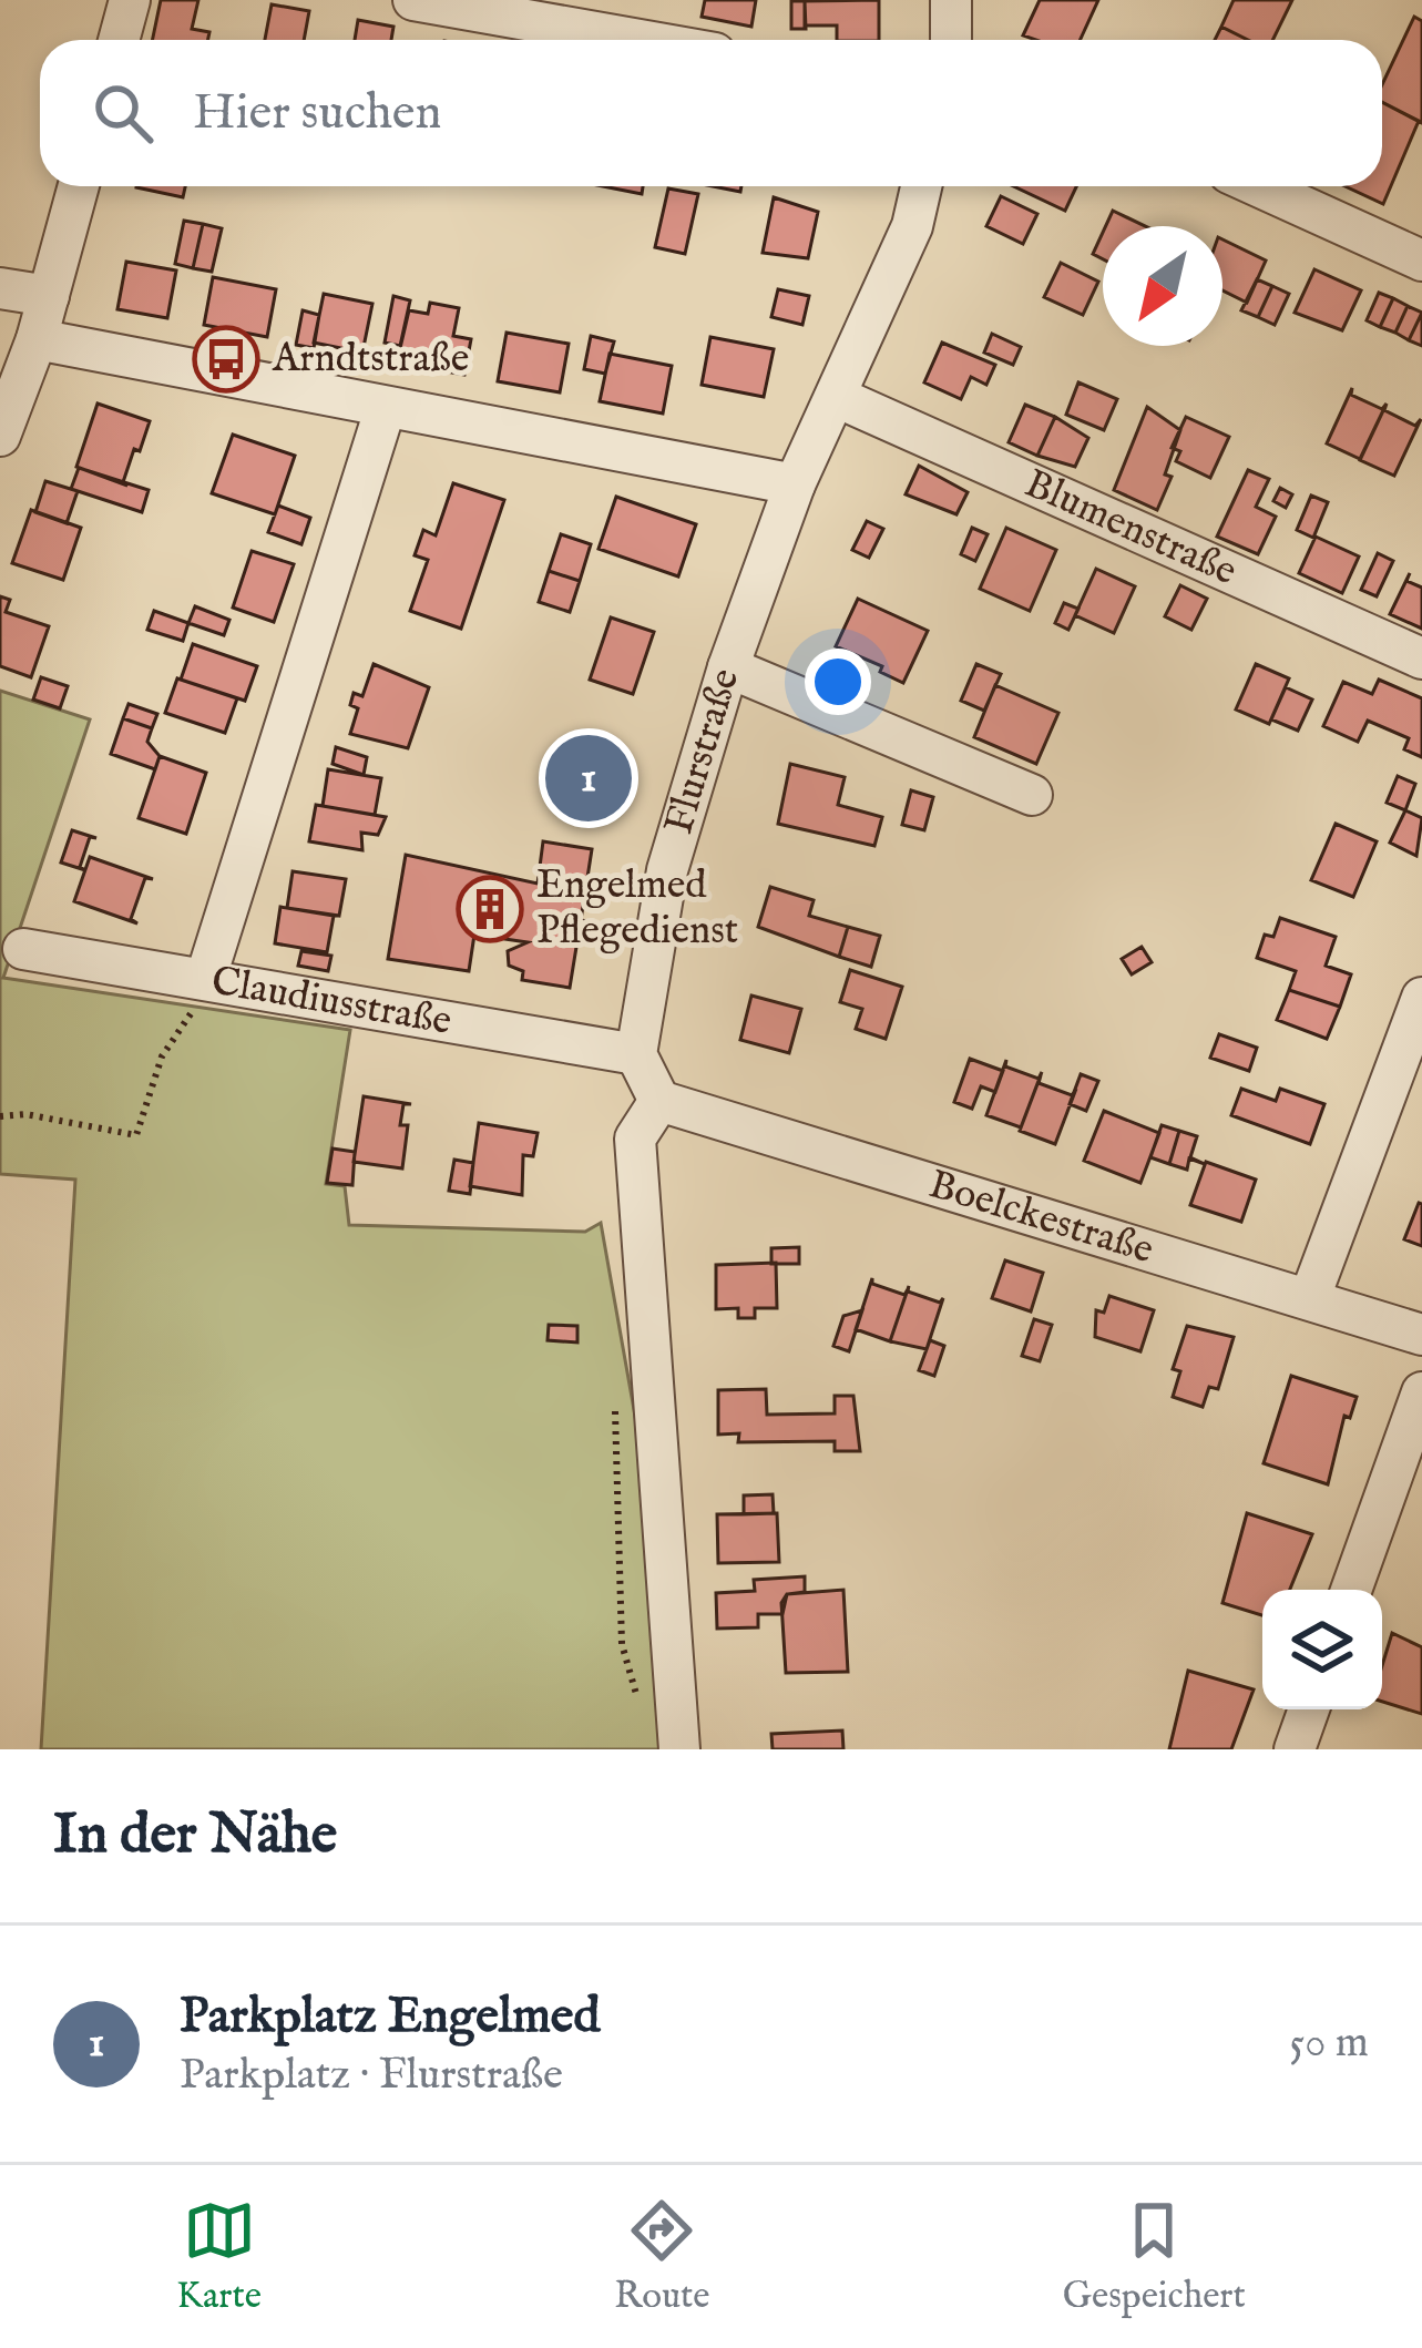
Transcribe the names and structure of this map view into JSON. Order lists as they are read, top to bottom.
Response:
{
  "streets": {
    "street": [
      "Blumenstraße",
      "Flurstraße",
      "Claudiusstraße",
      "Boelckestraße"
    ]
  },
  "crossings": [
    ["Blumenstraße", "Flurstraße"],
    ["Flurstraße", "Claudiusstraße"]
  ],
  "places": {
    "bus stop": ["Arndtstraße"],
    "building": ["Engelmed Pflegedienst"]
  },
  "north": "bottom left",
  "page": {
    "search": "Hier suchen",
    "pins": "1",
    "heading": "In der Nähe",
    "list": [
      {
        "mark": "1",
        "name": "Parkplatz Engelmed",
        "note": "Parkplatz · Flurstraße",
        "value": "50 m"
      }
    ],
    "nav": ["Karte", "Route", "Gespeichert"]
  }
}
